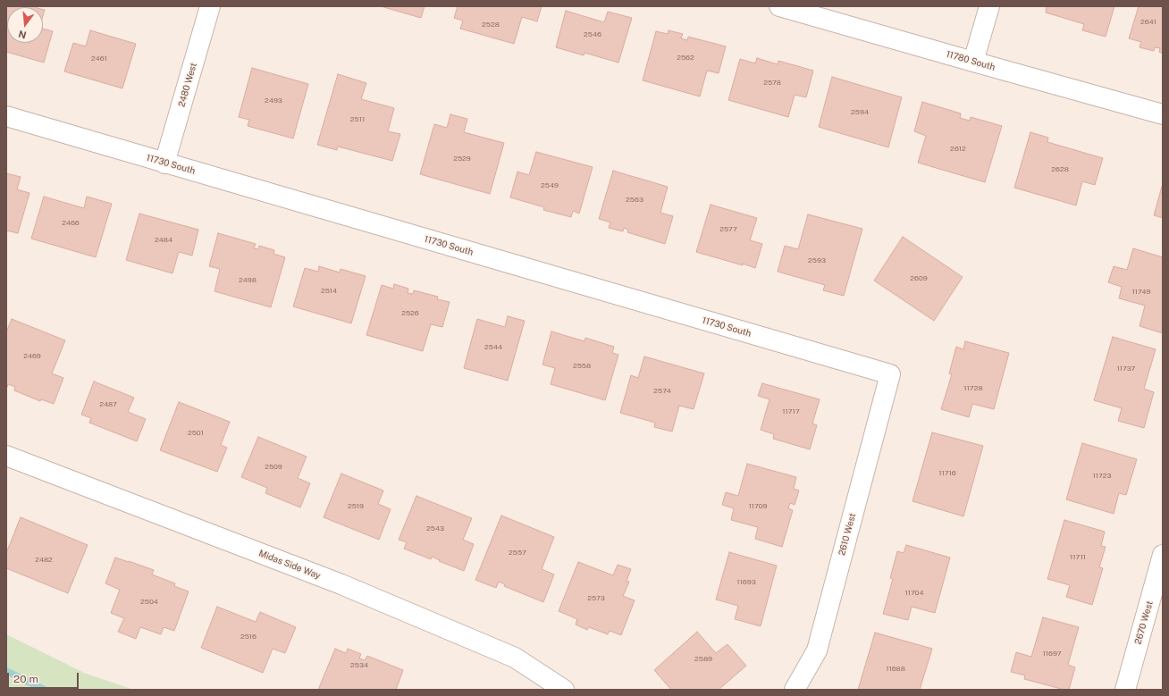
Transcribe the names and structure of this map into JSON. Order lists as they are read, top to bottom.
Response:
{
  "streets": {
    "street": [
      "11780 South",
      "2480 West",
      "11730 South",
      "2610 West",
      "Midas Side Way",
      "2670 West"
    ]
  },
  "crossings": [
    ["2480 West", "11730 South"],
    ["11730 South", "2610 West"]
  ],
  "house_numbers": [
    "2641",
    "2528",
    "2546",
    "2562",
    "2461",
    "2578",
    "2493",
    "2594",
    "2511",
    "2612",
    "2529",
    "2628",
    "2549",
    "2563",
    "2466",
    "2577",
    "2484",
    "2593",
    "2609",
    "2498",
    "2514",
    "11749",
    "2526",
    "2544",
    "2469",
    "2558",
    "11737",
    "11728",
    "2574",
    "2487",
    "11717",
    "2501",
    "2509",
    "11716",
    "11723",
    "2519",
    "11709",
    "2543",
    "2557",
    "11711",
    "2482",
    "11693",
    "11704",
    "2573",
    "2504",
    "2516",
    "11697",
    "2589",
    "2534",
    "11688"
  ],
  "scale_bar": "20 m",
  "north": "bottom"
}
